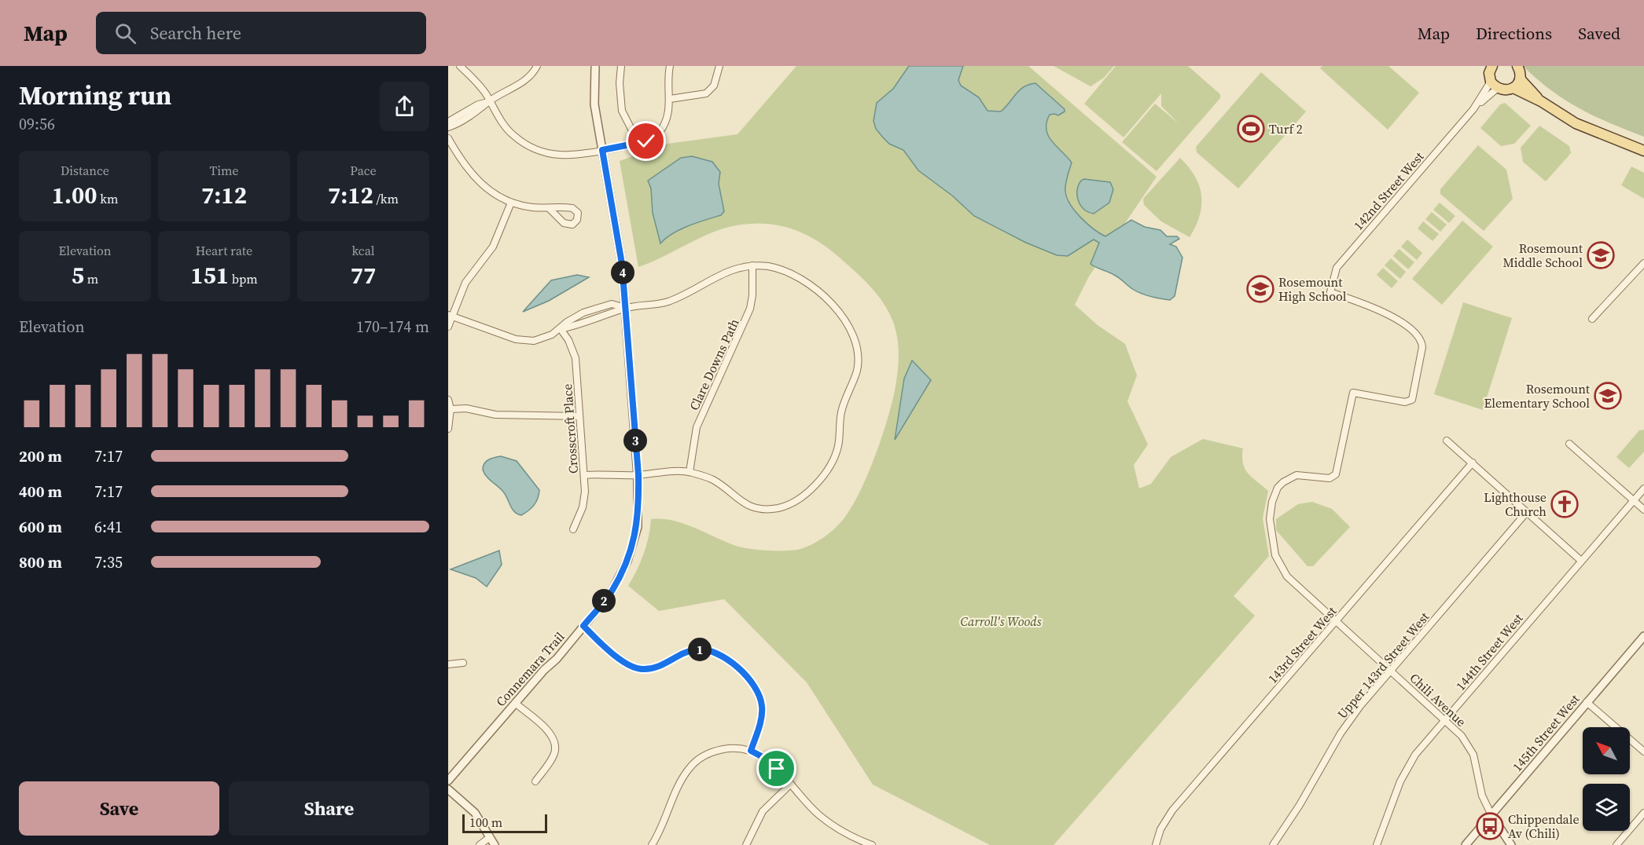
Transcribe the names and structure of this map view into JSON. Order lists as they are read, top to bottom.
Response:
{
  "streets": {
    "street": [
      "142nd Street West",
      "Clare Downs Path",
      "Crosscroft Place",
      "143rd Street West",
      "144th Street West",
      "Upper 143rd Street West",
      "Connemara Trail",
      "Chili Avenue",
      "145th Street West"
    ]
  },
  "crossings": [
    ["142nd Street West", "Chili Avenue"],
    ["143rd Street West", "Chili Avenue"],
    ["144th Street West", "Chili Avenue"],
    ["Upper 143rd Street West", "Chili Avenue"],
    ["Chili Avenue", "145th Street West"]
  ],
  "parks": ["Carroll's Woods"],
  "places": {
    "sports": ["Turf 2"],
    "school or university": ["Rosemount Middle School", "Rosemount High School", "Rosemount Elementary School"],
    "church": ["Lighthouse Church"],
    "bus stop": ["Chippendale Av (Chili)"]
  },
  "scale_bar": "100 m",
  "north": "top left",
  "page": {
    "header": "Map",
    "search": "Search here",
    "nav": ["Map", "Directions", "Saved"],
    "heading": ["Morning run", "09:56"],
    "stats": [
      ["Distance", "1.00 km"],
      ["Time", "7:12"],
      ["Pace", "7:12 /km"],
      ["Elevation", "5 m"],
      ["Heart rate", "151 bpm"],
      ["kcal", "77"]
    ],
    "pins": [
      "4",
      "3",
      "2",
      "1"
    ],
    "chart": ["Elevation", "170–174 m"],
    "list": [
      {
        "name": "200 m",
        "note": "7:17"
      },
      {
        "name": "400 m",
        "note": "7:17"
      },
      {
        "name": "600 m",
        "note": "6:41"
      },
      {
        "name": "800 m",
        "note": "7:35"
      }
    ],
    "buttons": ["Save", "Share"],
    "scale": "100 m"
  }
}
